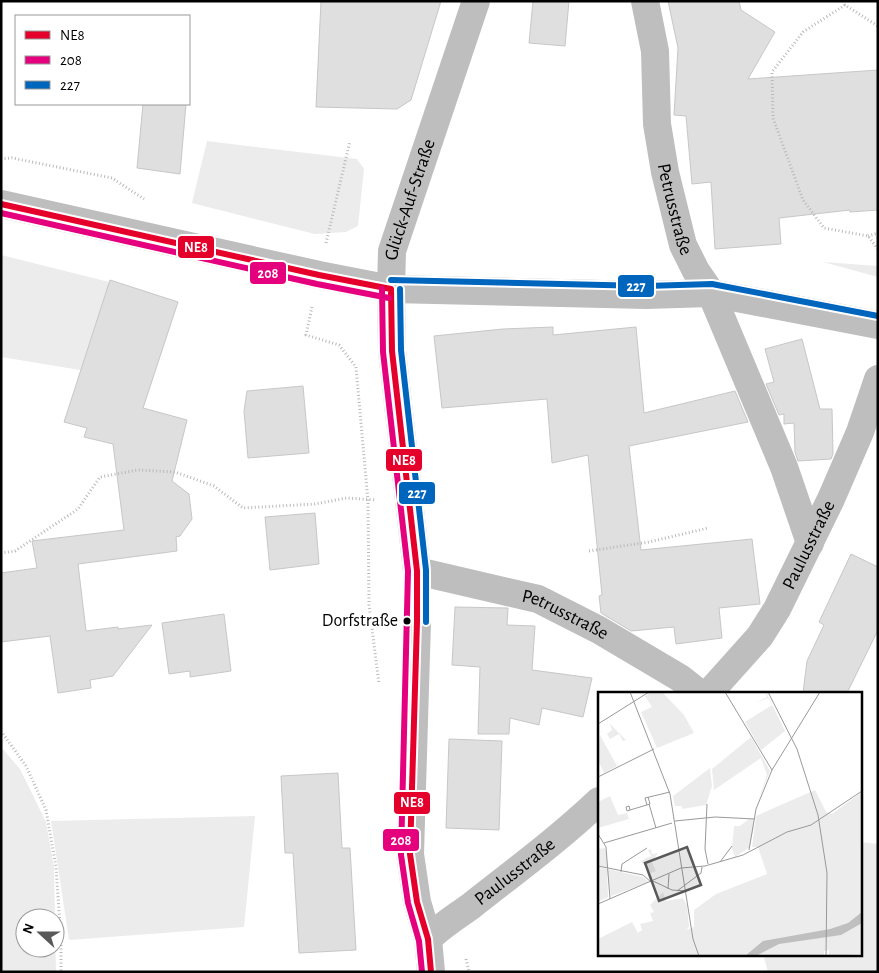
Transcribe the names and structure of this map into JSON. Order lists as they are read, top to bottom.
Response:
{
  "streets": {
    "street": ["Glück-Auf-Straße", "Petrusstraße", "Paulusstraße"]
  },
  "crossings": [
    ["Glück-Auf-Straße", "Petrusstraße"],
    ["Glück-Auf-Straße", "Paulusstraße"],
    ["Petrusstraße", "Paulusstraße"]
  ],
  "places": ["Dorfstraße"],
  "lines": ["transit line NE8", "transit line 208", "transit line 227"],
  "legend": ["NE8", "208", "227"],
  "north": "left"
}
